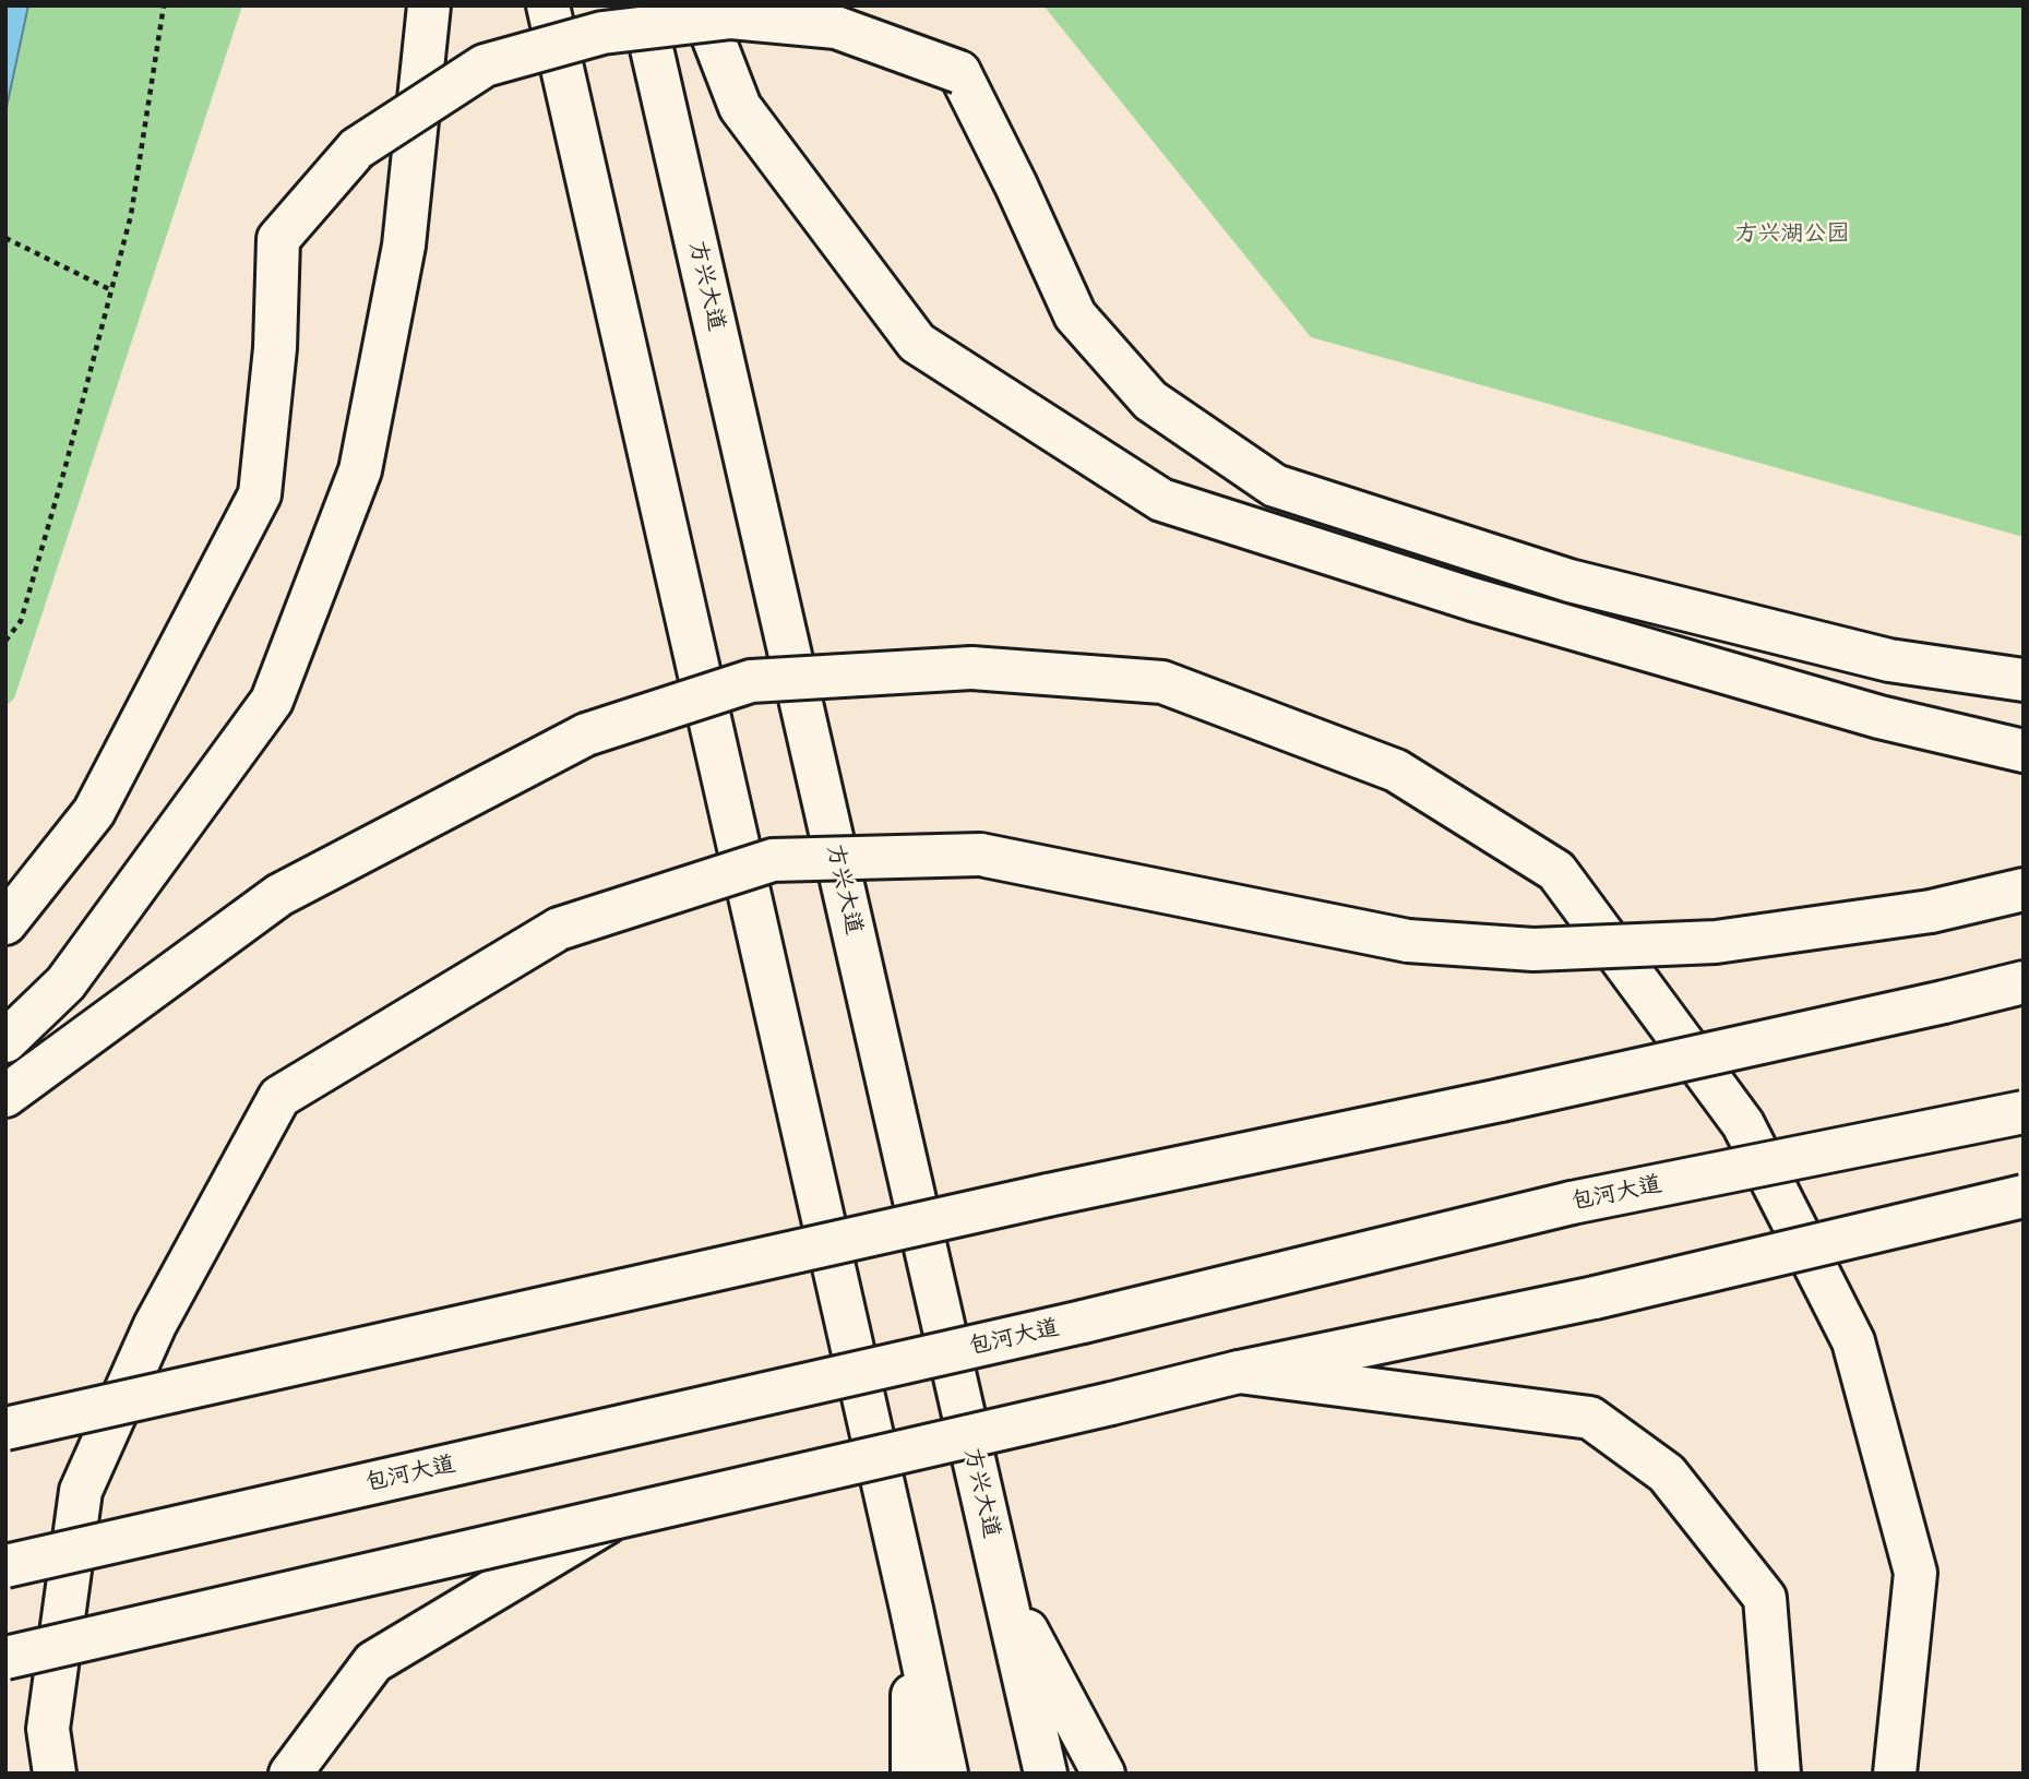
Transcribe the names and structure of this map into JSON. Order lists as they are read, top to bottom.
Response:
{
  "streets": {
    "main road": ["方兴大道", "包河大道"]
  },
  "parks": ["方兴湖公园"]
}
